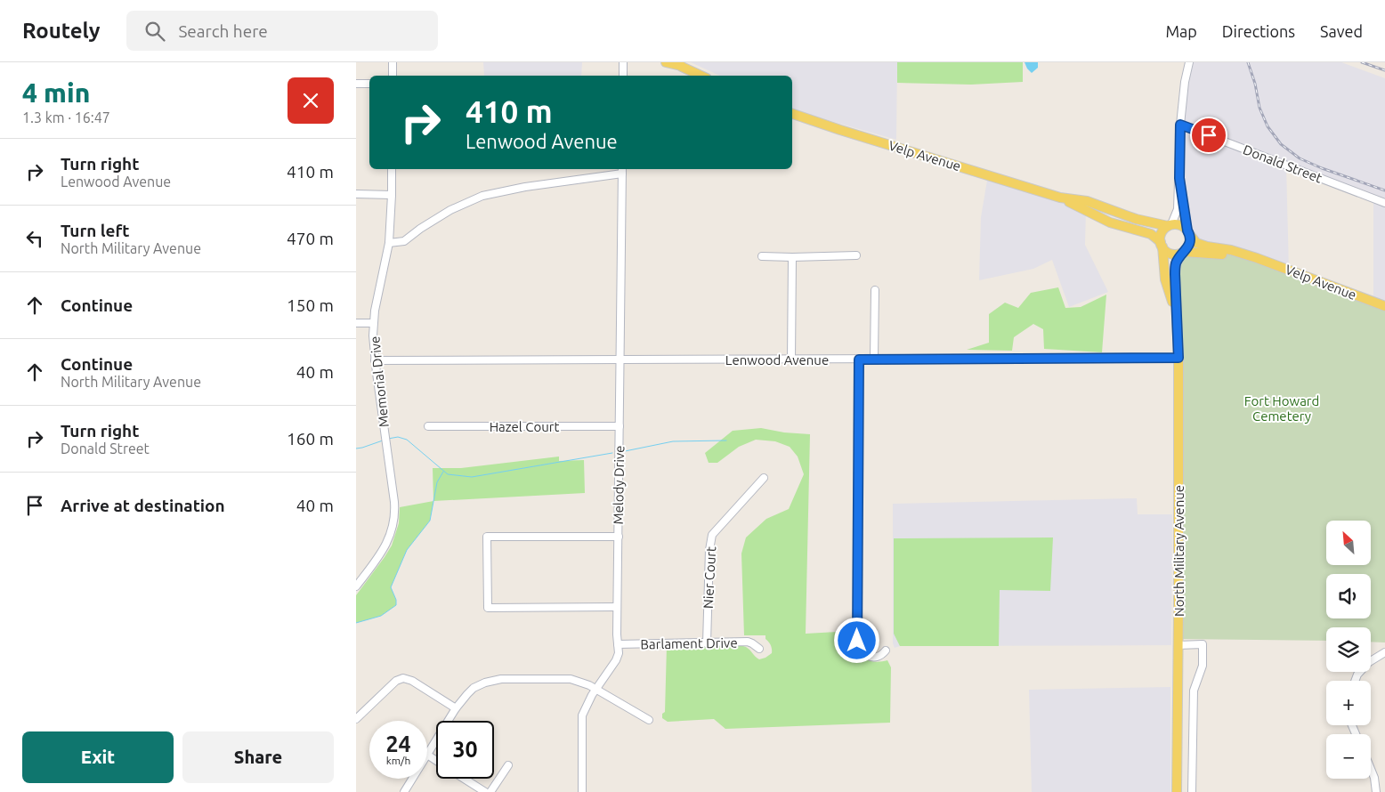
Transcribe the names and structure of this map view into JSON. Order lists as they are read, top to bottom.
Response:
{
  "streets": {
    "main road": ["Velp Avenue", "North Military Avenue"],
    "street": [
      "Donald Street",
      "Lenwood Avenue",
      "Memorial Drive",
      "Hazel Court",
      "Melody Drive",
      "Nier Court",
      "Barlament Drive"
    ]
  },
  "crossings": [
    ["Velp Avenue", "North Military Avenue"],
    ["Lenwood Avenue", "Memorial Drive"],
    ["Lenwood Avenue", "Melody Drive"],
    ["Lenwood Avenue", "North Military Avenue"],
    ["Hazel Court", "Melody Drive"],
    ["Melody Drive", "Barlament Drive"],
    ["Nier Court", "Barlament Drive"]
  ],
  "parks": ["Fort Howard Cemetery"],
  "north": "top left",
  "page": {
    "header": "Routely",
    "search": "Search here",
    "nav": ["Map", "Directions", "Saved"],
    "heading": ["4 min", "1.3 km · 16:47"],
    "turn": ["410 m", "Lenwood Avenue"],
    "list": [
      {
        "name": "Turn right",
        "note": "Lenwood Avenue",
        "value": "410 m"
      },
      {
        "name": "Turn left",
        "note": "North Military Avenue",
        "value": "470 m"
      },
      {
        "name": "Continue",
        "value": "150 m"
      },
      {
        "name": "Continue",
        "note": "North Military Avenue",
        "value": "40 m"
      },
      {
        "name": "Turn right",
        "note": "Donald Street",
        "value": "160 m"
      },
      {
        "name": "Arrive at destination",
        "value": "40 m"
      }
    ],
    "map_buttons": ["+", "−"],
    "speed": "24 km/h",
    "limit": "30",
    "buttons": ["Exit", "Share"]
  }
}
